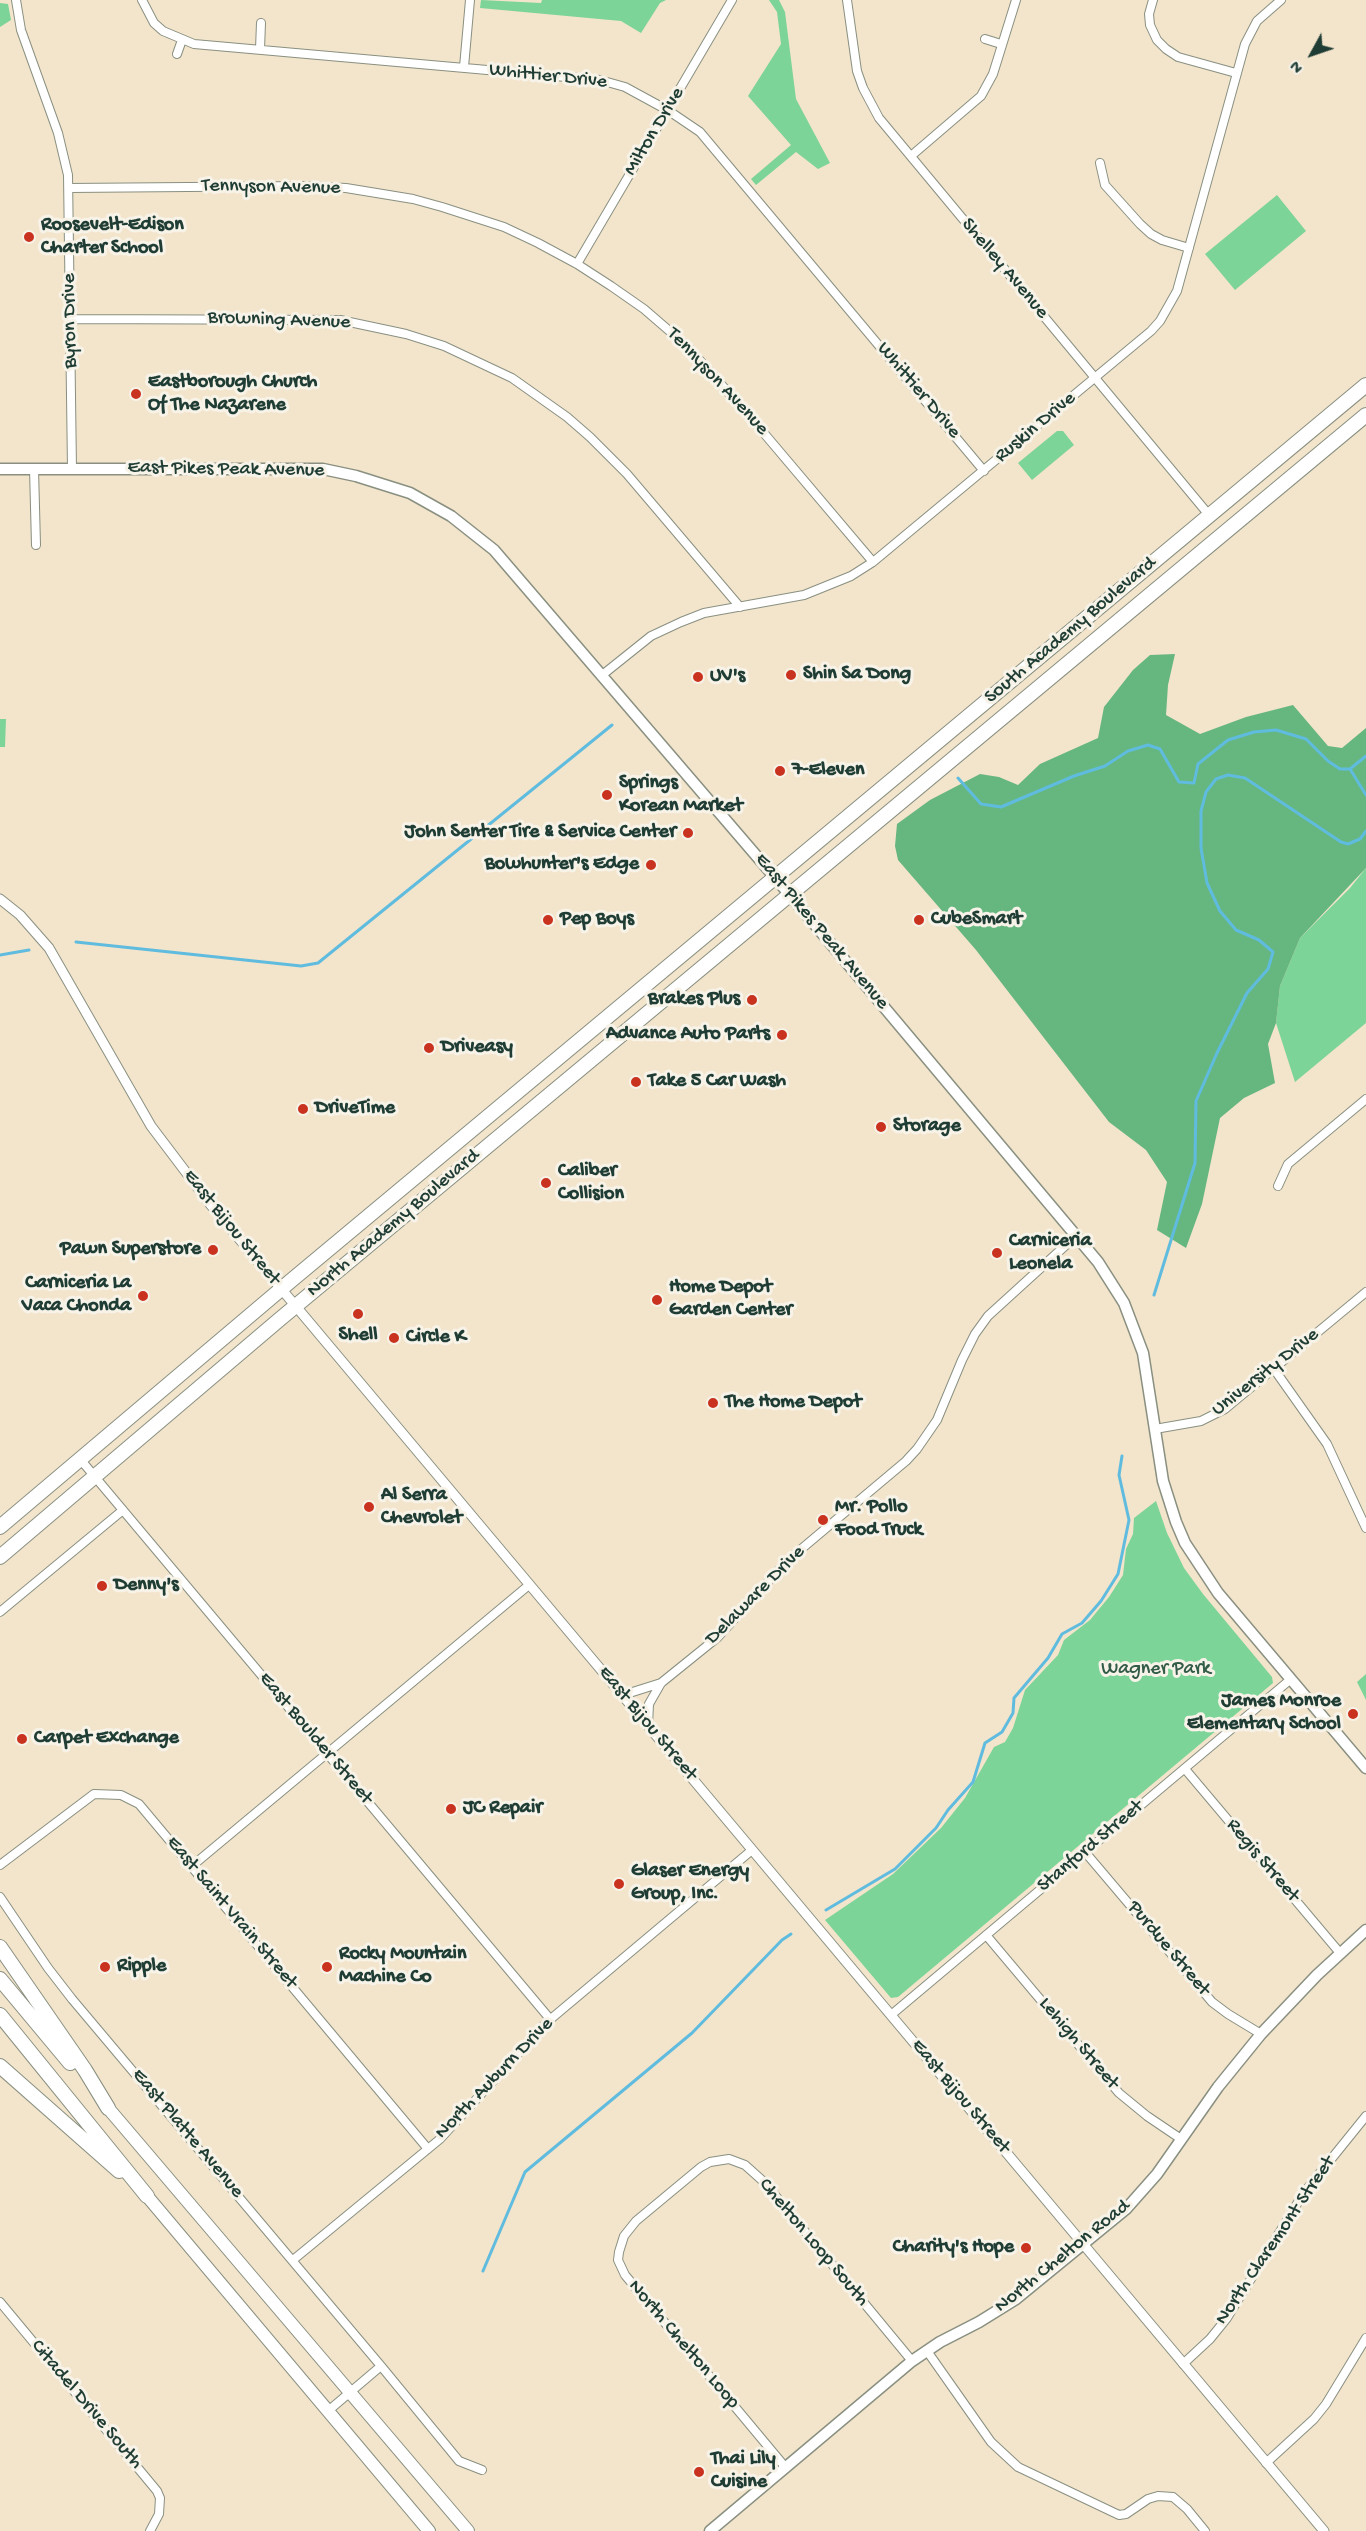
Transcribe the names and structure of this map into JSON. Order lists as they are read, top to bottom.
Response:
{
  "streets": {
    "highway": ["South Academy Boulevard", "North Academy Boulevard"],
    "main road": ["East Pikes Peak Avenue", "North Chelton Road"],
    "street": [
      "Whittier Drive",
      "Milton Drive",
      "Tennyson Avenue",
      "Shelley Avenue",
      "Byron Drive",
      "Browning Avenue",
      "Ruskin Drive",
      "East Bijou Street",
      "University Drive",
      "Delaware Drive",
      "East Boulder Street",
      "Stanford Street",
      "Regis Street",
      "East Saint Vrain Street",
      "Purdue Street",
      "Lehigh Street",
      "North Auburn Drive",
      "East Platte Avenue",
      "North Claremont Street",
      "Chelton Loop South",
      "North Chelton Loop",
      "Citadel Drive South"
    ]
  },
  "crossings": [
    ["Whittier Drive", "Milton Drive"],
    ["Whittier Drive", "Ruskin Drive"],
    ["Milton Drive", "Tennyson Avenue"],
    ["Tennyson Avenue", "Byron Drive"],
    ["Tennyson Avenue", "Ruskin Drive"],
    ["Shelley Avenue", "Ruskin Drive"],
    ["Shelley Avenue", "South Academy Boulevard"],
    ["Byron Drive", "Browning Avenue"],
    ["Byron Drive", "East Pikes Peak Avenue"],
    ["Browning Avenue", "Ruskin Drive"],
    ["Ruskin Drive", "East Pikes Peak Avenue"],
    ["East Pikes Peak Avenue", "South Academy Boulevard"],
    ["East Pikes Peak Avenue", "North Academy Boulevard"],
    ["East Pikes Peak Avenue", "University Drive"],
    ["East Pikes Peak Avenue", "Delaware Drive"],
    ["East Pikes Peak Avenue", "Stanford Street"],
    ["South Academy Boulevard", "North Academy Boulevard"],
    ["North Academy Boulevard", "East Bijou Street"],
    ["North Academy Boulevard", "East Boulder Street"],
    ["East Bijou Street", "Delaware Drive"],
    ["East Bijou Street", "Stanford Street"],
    ["East Bijou Street", "North Auburn Drive"],
    ["East Bijou Street", "North Claremont Street"],
    ["East Bijou Street", "North Chelton Road"],
    ["East Boulder Street", "North Auburn Drive"],
    ["Stanford Street", "Regis Street"],
    ["Stanford Street", "Purdue Street"],
    ["Stanford Street", "Lehigh Street"],
    ["Regis Street", "North Chelton Road"],
    ["East Saint Vrain Street", "North Auburn Drive"],
    ["Purdue Street", "North Chelton Road"],
    ["Lehigh Street", "North Chelton Road"],
    ["North Auburn Drive", "East Platte Avenue"],
    ["Chelton Loop South", "North Chelton Road"],
    ["Chelton Loop South", "North Chelton Loop"],
    ["North Chelton Road", "North Chelton Loop"]
  ],
  "parks": ["Wagner Park"],
  "places": [
    "Roosevelt-Edison Charter School",
    "Eastborough Church Of The Nazarene",
    "Shin Sa Dong",
    "UV's",
    "7-Eleven",
    "Springs Korean Market",
    "John Senter Tire & Service Center",
    "Bowhunter's Edge",
    "Pep Boys",
    "CubeSmart",
    "Brakes Plus",
    "Advance Auto Parts",
    "Driveasy",
    "Take 5 Car Wash",
    "DriveTime",
    "Storage",
    "Caliber Collision",
    "Pawn Superstore",
    "Carniceria Leonela",
    "Carniceria La Vaca Chonda",
    "Home Depot Garden Center",
    "Shell",
    "Circle K",
    "The Home Depot",
    "Al Serra Chevrolet",
    "Mr. Pollo Food Truck",
    "Denny's",
    "James Monroe Elementary School",
    "Carpet Exchange",
    "JC Repair",
    "Glaser Energy Group, Inc.",
    "Ripple",
    "Rocky Mountain Machine Co",
    "Charity's Hope",
    "Thai Lily Cuisine"
  ],
  "north": "bottom left"
}
